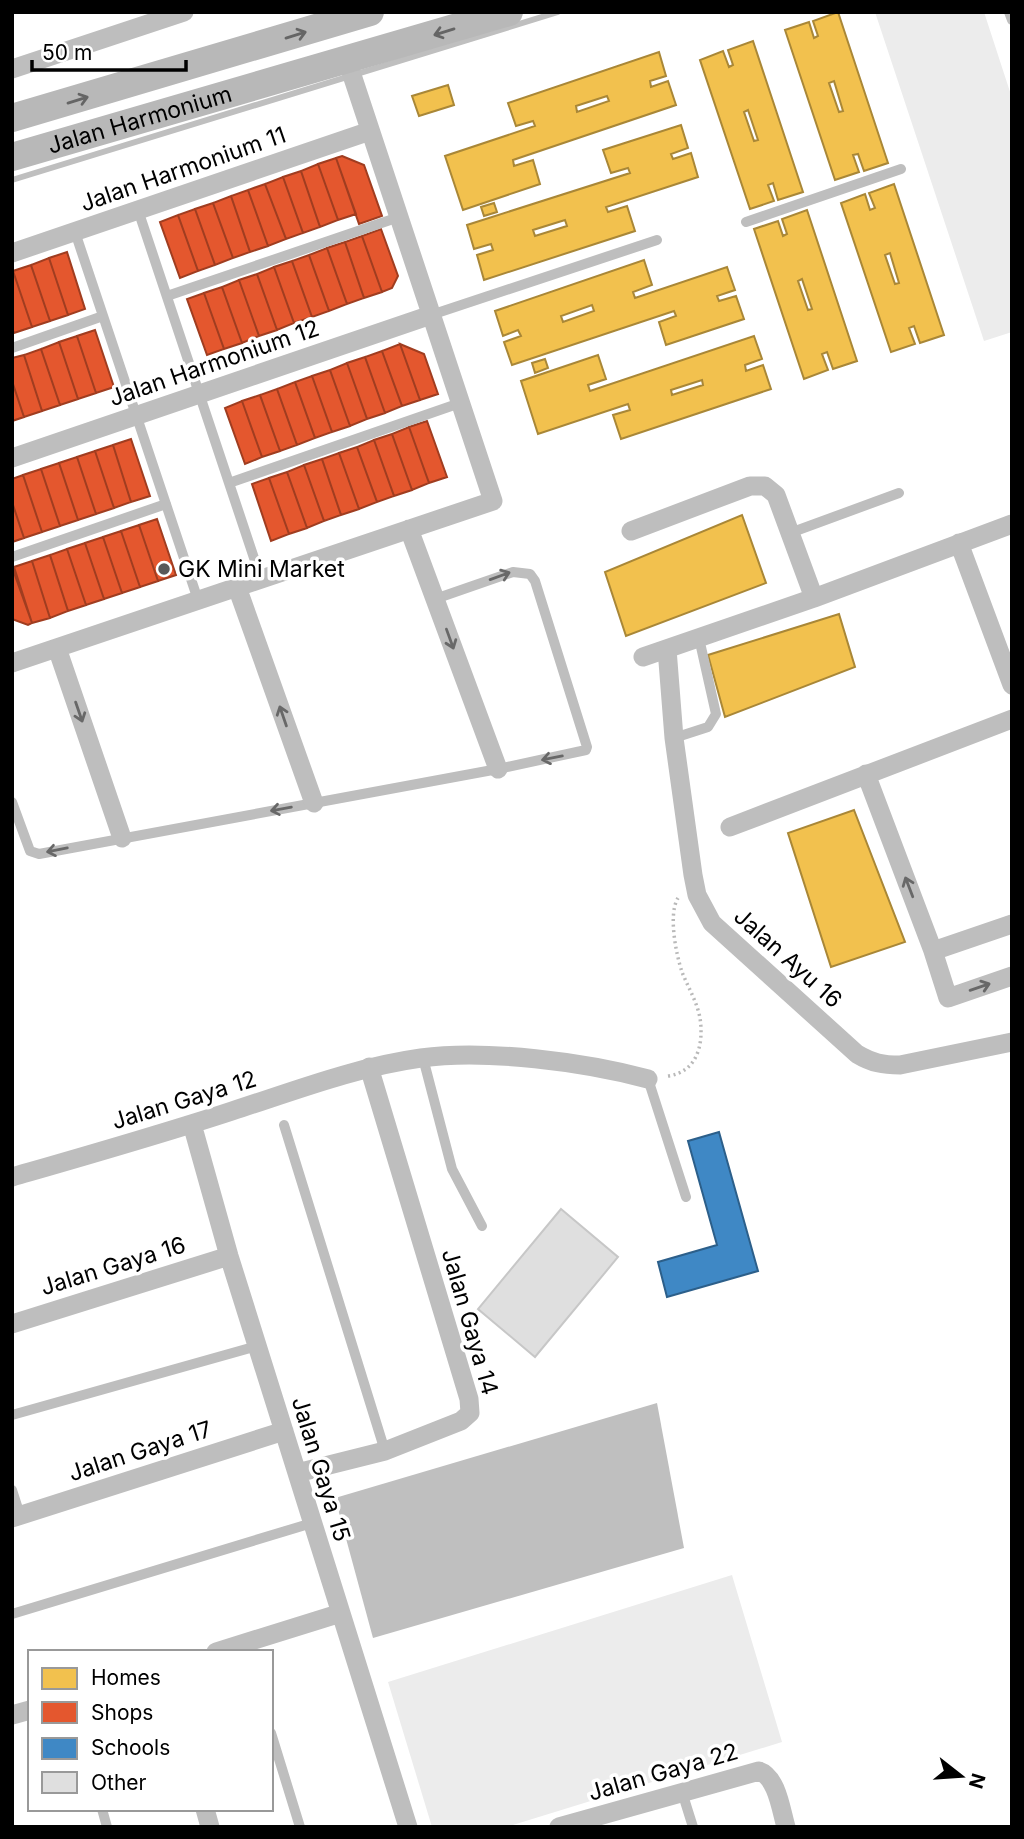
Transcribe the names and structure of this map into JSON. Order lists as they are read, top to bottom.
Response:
{
  "streets": {
    "main road": ["Jalan Harmonium"],
    "street": [
      "Jalan Harmonium 11",
      "Jalan Harmonium 12",
      "Jalan Ayu 16",
      "Jalan Gaya 12",
      "Jalan Gaya 16",
      "Jalan Gaya 14",
      "Jalan Gaya 17",
      "Jalan Gaya 15",
      "Jalan Gaya 22"
    ]
  },
  "crossings": [
    ["Jalan Gaya 12", "Jalan Gaya 14"],
    ["Jalan Gaya 12", "Jalan Gaya 15"],
    ["Jalan Gaya 16", "Jalan Gaya 15"],
    ["Jalan Gaya 14", "Jalan Gaya 15"],
    ["Jalan Gaya 17", "Jalan Gaya 15"]
  ],
  "places": ["GK Mini Market"],
  "legend": [
    "Homes",
    "Shops",
    "Schools",
    "Other"
  ],
  "scale_bar": "50 m",
  "north": "right"
}
